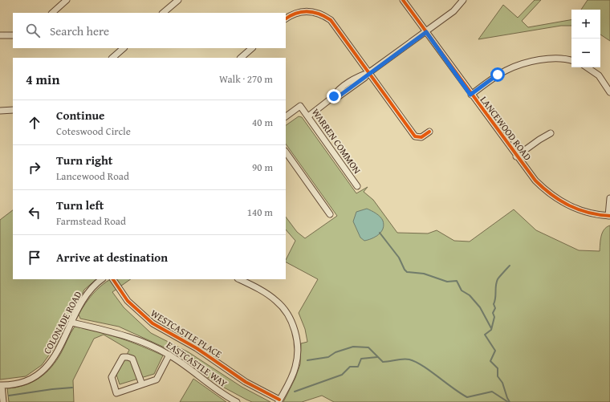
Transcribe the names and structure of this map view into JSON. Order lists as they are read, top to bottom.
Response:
{
  "streets": {
    "street": [
      "LANCEWOOD ROAD",
      "WARREN COMMON",
      "COLONADE ROAD",
      "WESTCASTLE PLACE",
      "EASTCASTLE WAY"
    ]
  },
  "crossings": [
    ["COLONADE ROAD", "EASTCASTLE WAY"]
  ],
  "page": {
    "map_buttons": ["+", "−"],
    "search": "Search here",
    "heading": ["4 min", "Walk · 270 m"],
    "list": [
      ["Continue", "Coteswood Circle", "40 m"],
      ["Turn right", "Lancewood Road", "90 m"],
      ["Turn left", "Farmstead Road", "140 m"],
      "Arrive at destination"
    ]
  }
}
